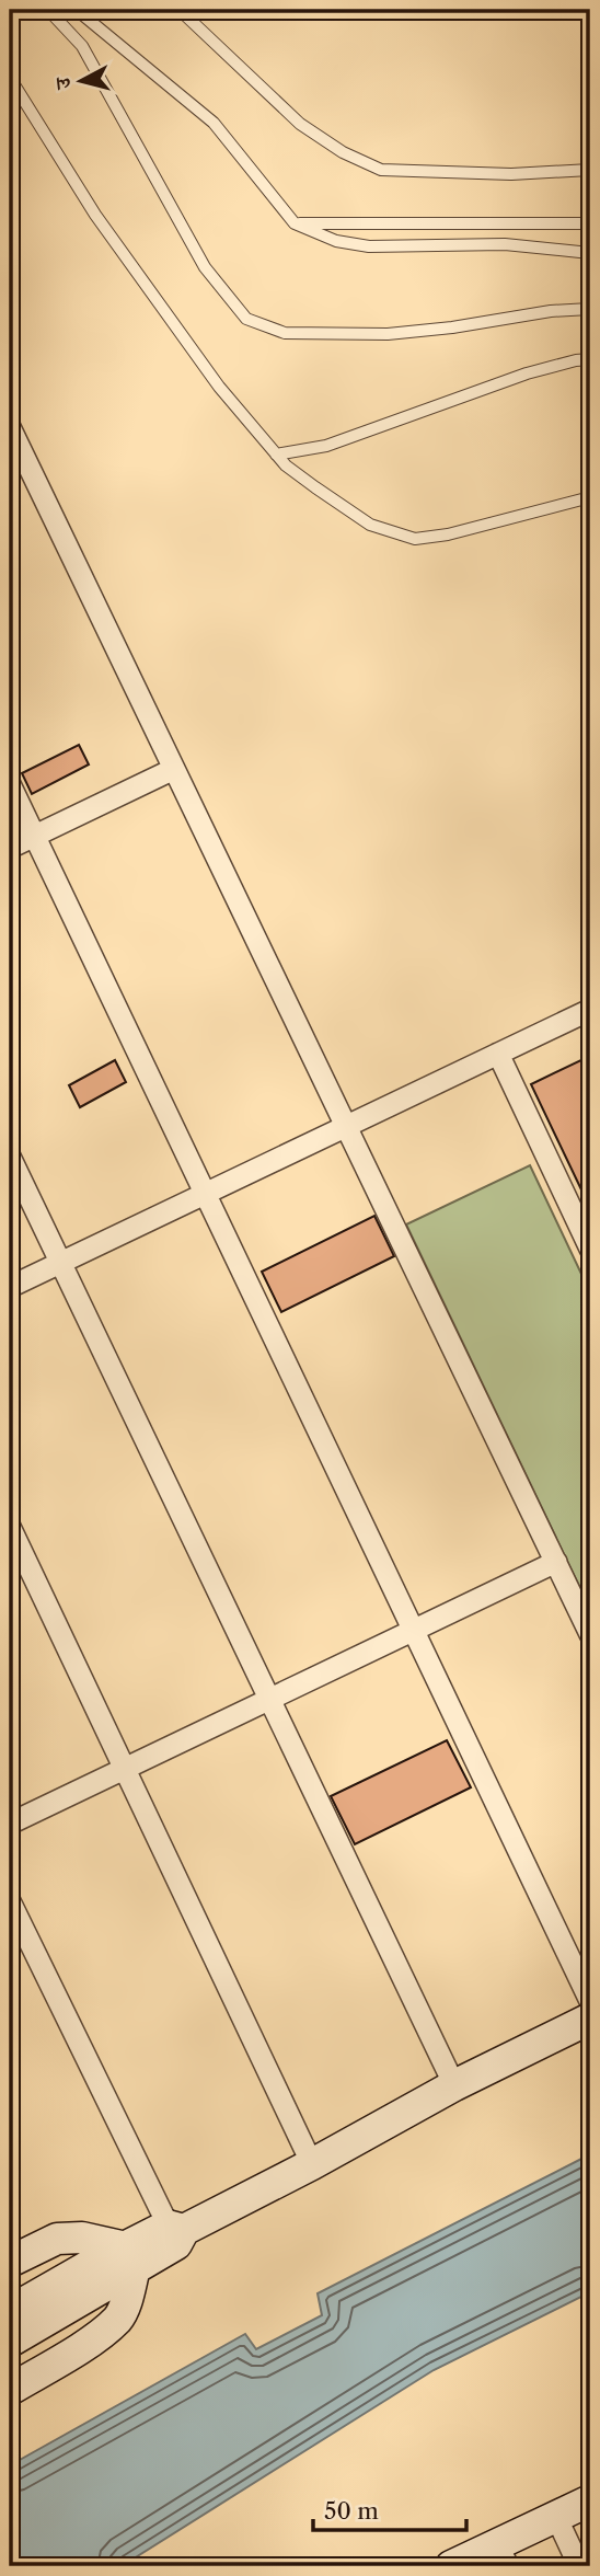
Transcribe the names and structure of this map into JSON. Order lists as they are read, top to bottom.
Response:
{
  "scale_bar": "50 m",
  "north": "left"
}
